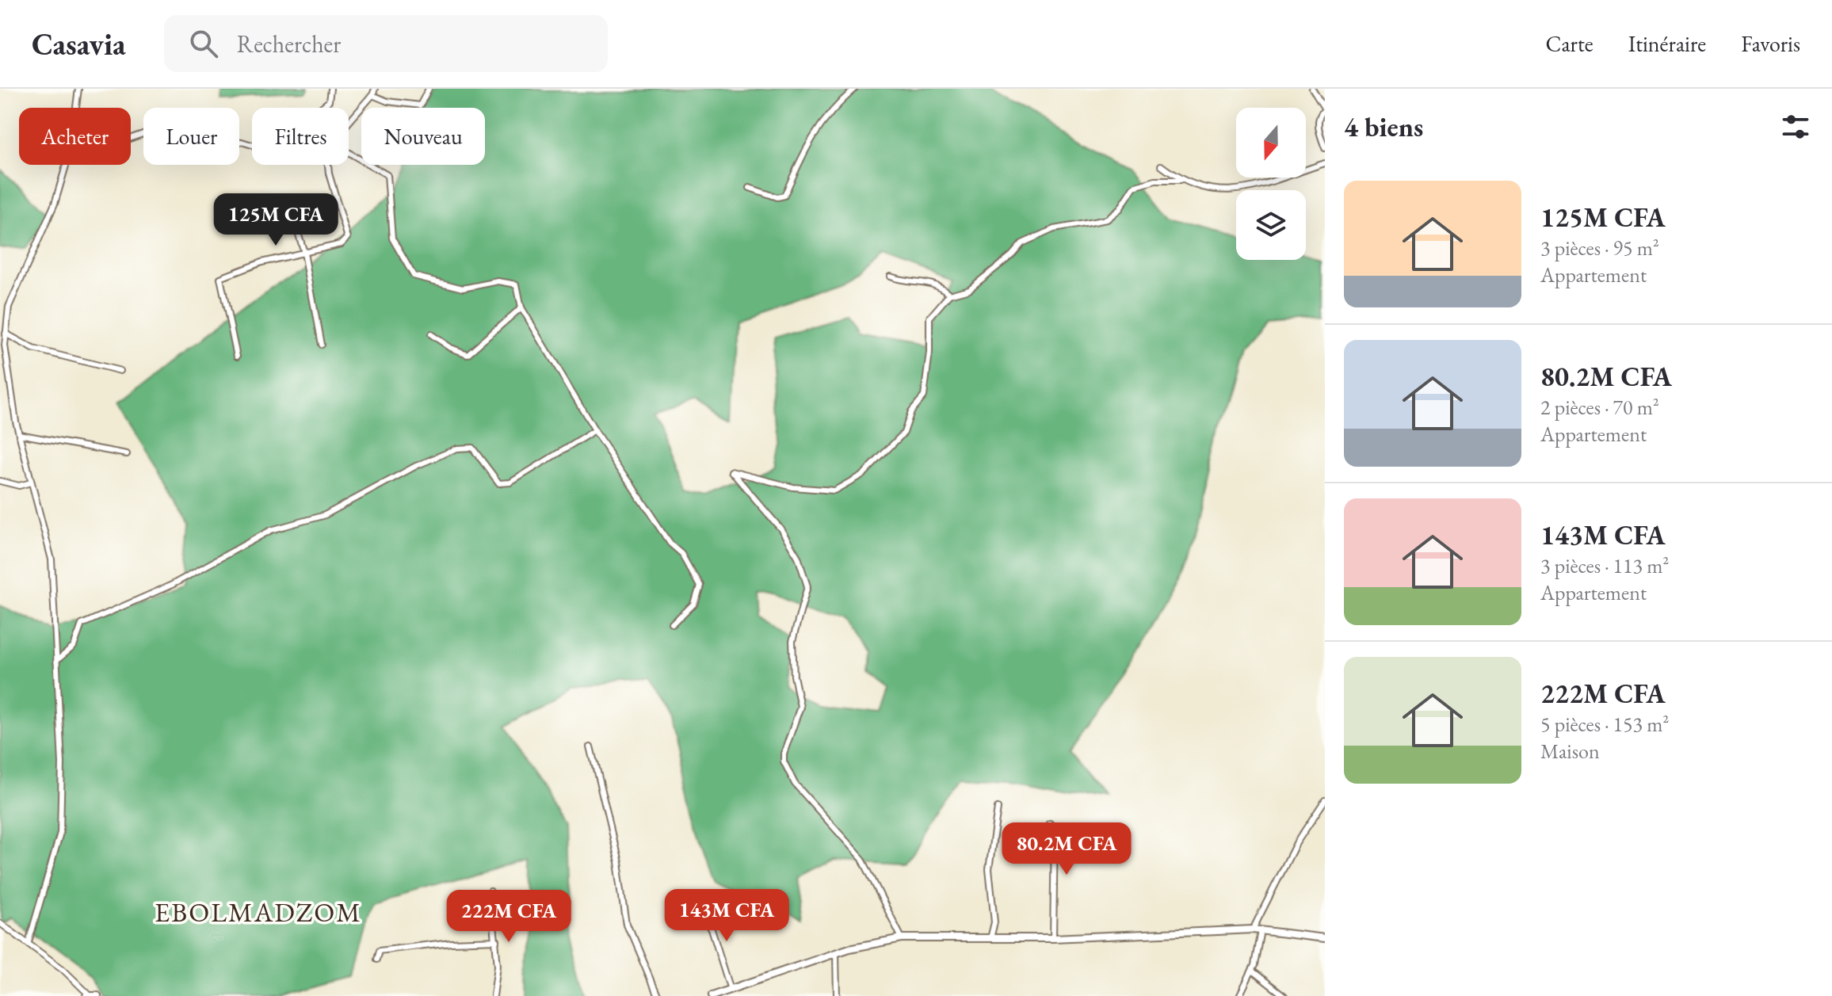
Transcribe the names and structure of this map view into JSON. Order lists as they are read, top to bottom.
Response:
{
  "districts": ["EBOLMADZOM"],
  "north": "bottom",
  "page": {
    "header": "Casavia",
    "search": "Rechercher",
    "nav": ["Carte", "Itinéraire", "Favoris"],
    "heading": "4 biens",
    "chip": [
      "Acheter",
      "Louer",
      "Filtres",
      "Nouveau"
    ],
    "list": [
      {
        "name": "125M CFA",
        "note": "3 pièces · 95 m² · Appartement"
      },
      {
        "name": "80.2M CFA",
        "note": "2 pièces · 70 m² · Appartement"
      },
      {
        "name": "143M CFA",
        "note": "3 pièces · 113 m² · Appartement"
      },
      {
        "name": "222M CFA",
        "note": "5 pièces · 153 m² · Maison"
      }
    ],
    "price": [
      "125M CFA",
      "80.2M CFA",
      "143M CFA",
      "222M CFA"
    ]
  }
}
